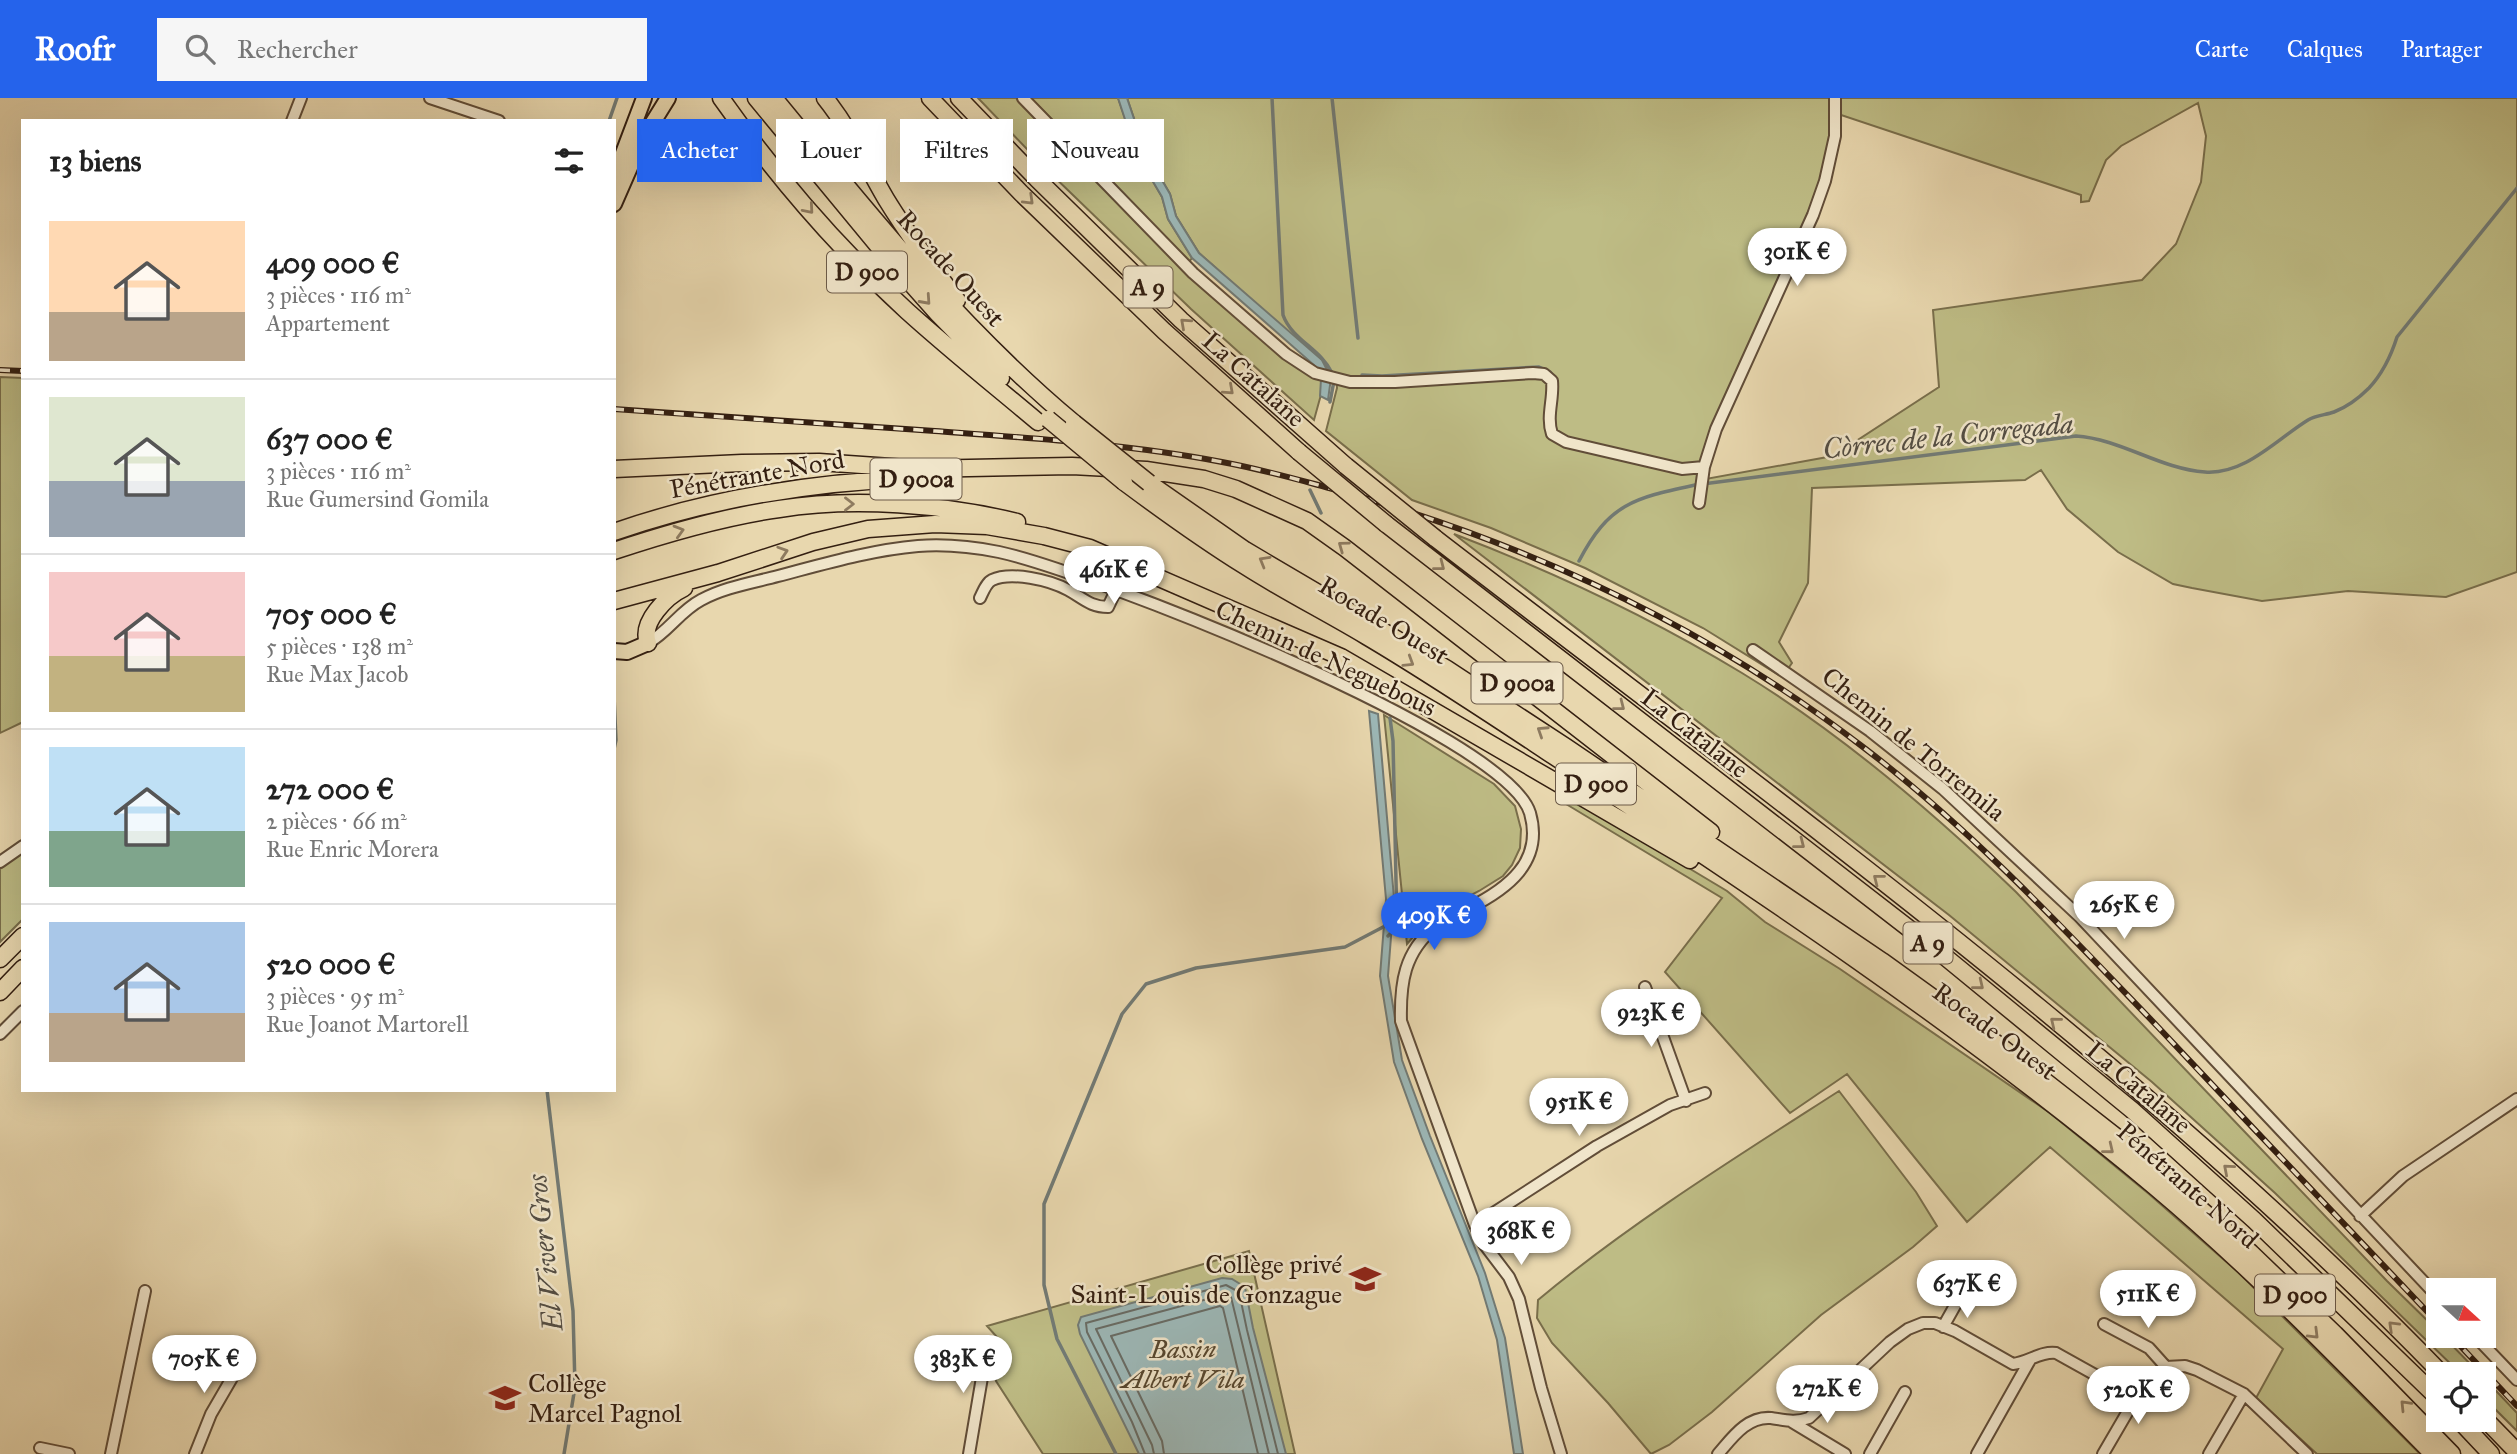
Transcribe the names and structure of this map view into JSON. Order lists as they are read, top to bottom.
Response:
{
  "streets": {
    "highway": [
      "Rocade Ouest",
      "D 900",
      "A 9",
      "La Catalane",
      "Pénétrante Nord",
      "D 900a"
    ],
    "street": ["Chemin de Neguebous", "Chemin de Torremila"]
  },
  "crossings": [
    ["Rocade Ouest", "D 900"],
    ["Rocade Ouest", "Pénétrante Nord"],
    ["Rocade Ouest", "D 900a"],
    ["Pénétrante Nord", "D 900a"]
  ],
  "water": ["Còrrec de la Corregada", "El Viver Gros"],
  "parks": ["Bassin Albert Vila"],
  "places": {
    "school or university": ["Collège privé Saint-Louis de Gonzague", "Collège Marcel Pagnol"]
  },
  "north": "right",
  "page": {
    "header": "Roofr",
    "search": "Rechercher",
    "nav": ["Carte", "Calques", "Partager"],
    "chip": [
      "Acheter",
      "Louer",
      "Filtres",
      "Nouveau"
    ],
    "heading": "13 biens",
    "list": [
      {
        "name": "409 000 €",
        "note": "3 pièces · 116 m² · Appartement"
      },
      {
        "name": "637 000 €",
        "note": "3 pièces · 116 m² · Rue Gumersind Gomila"
      },
      {
        "name": "705 000 €",
        "note": "5 pièces · 138 m² · Rue Max Jacob"
      },
      {
        "name": "272 000 €",
        "note": "2 pièces · 66 m² · Rue Enric Morera"
      },
      {
        "name": "520 000 €",
        "note": "3 pièces · 95 m² · Rue Joanot Martorell"
      }
    ],
    "price": [
      "301K €",
      "461K €",
      "265K €",
      "409K €",
      "923K €",
      "951K €",
      "368K €",
      "637K €",
      "511K €",
      "705K €",
      "383K €",
      "272K €",
      "520K €"
    ]
  }
}
